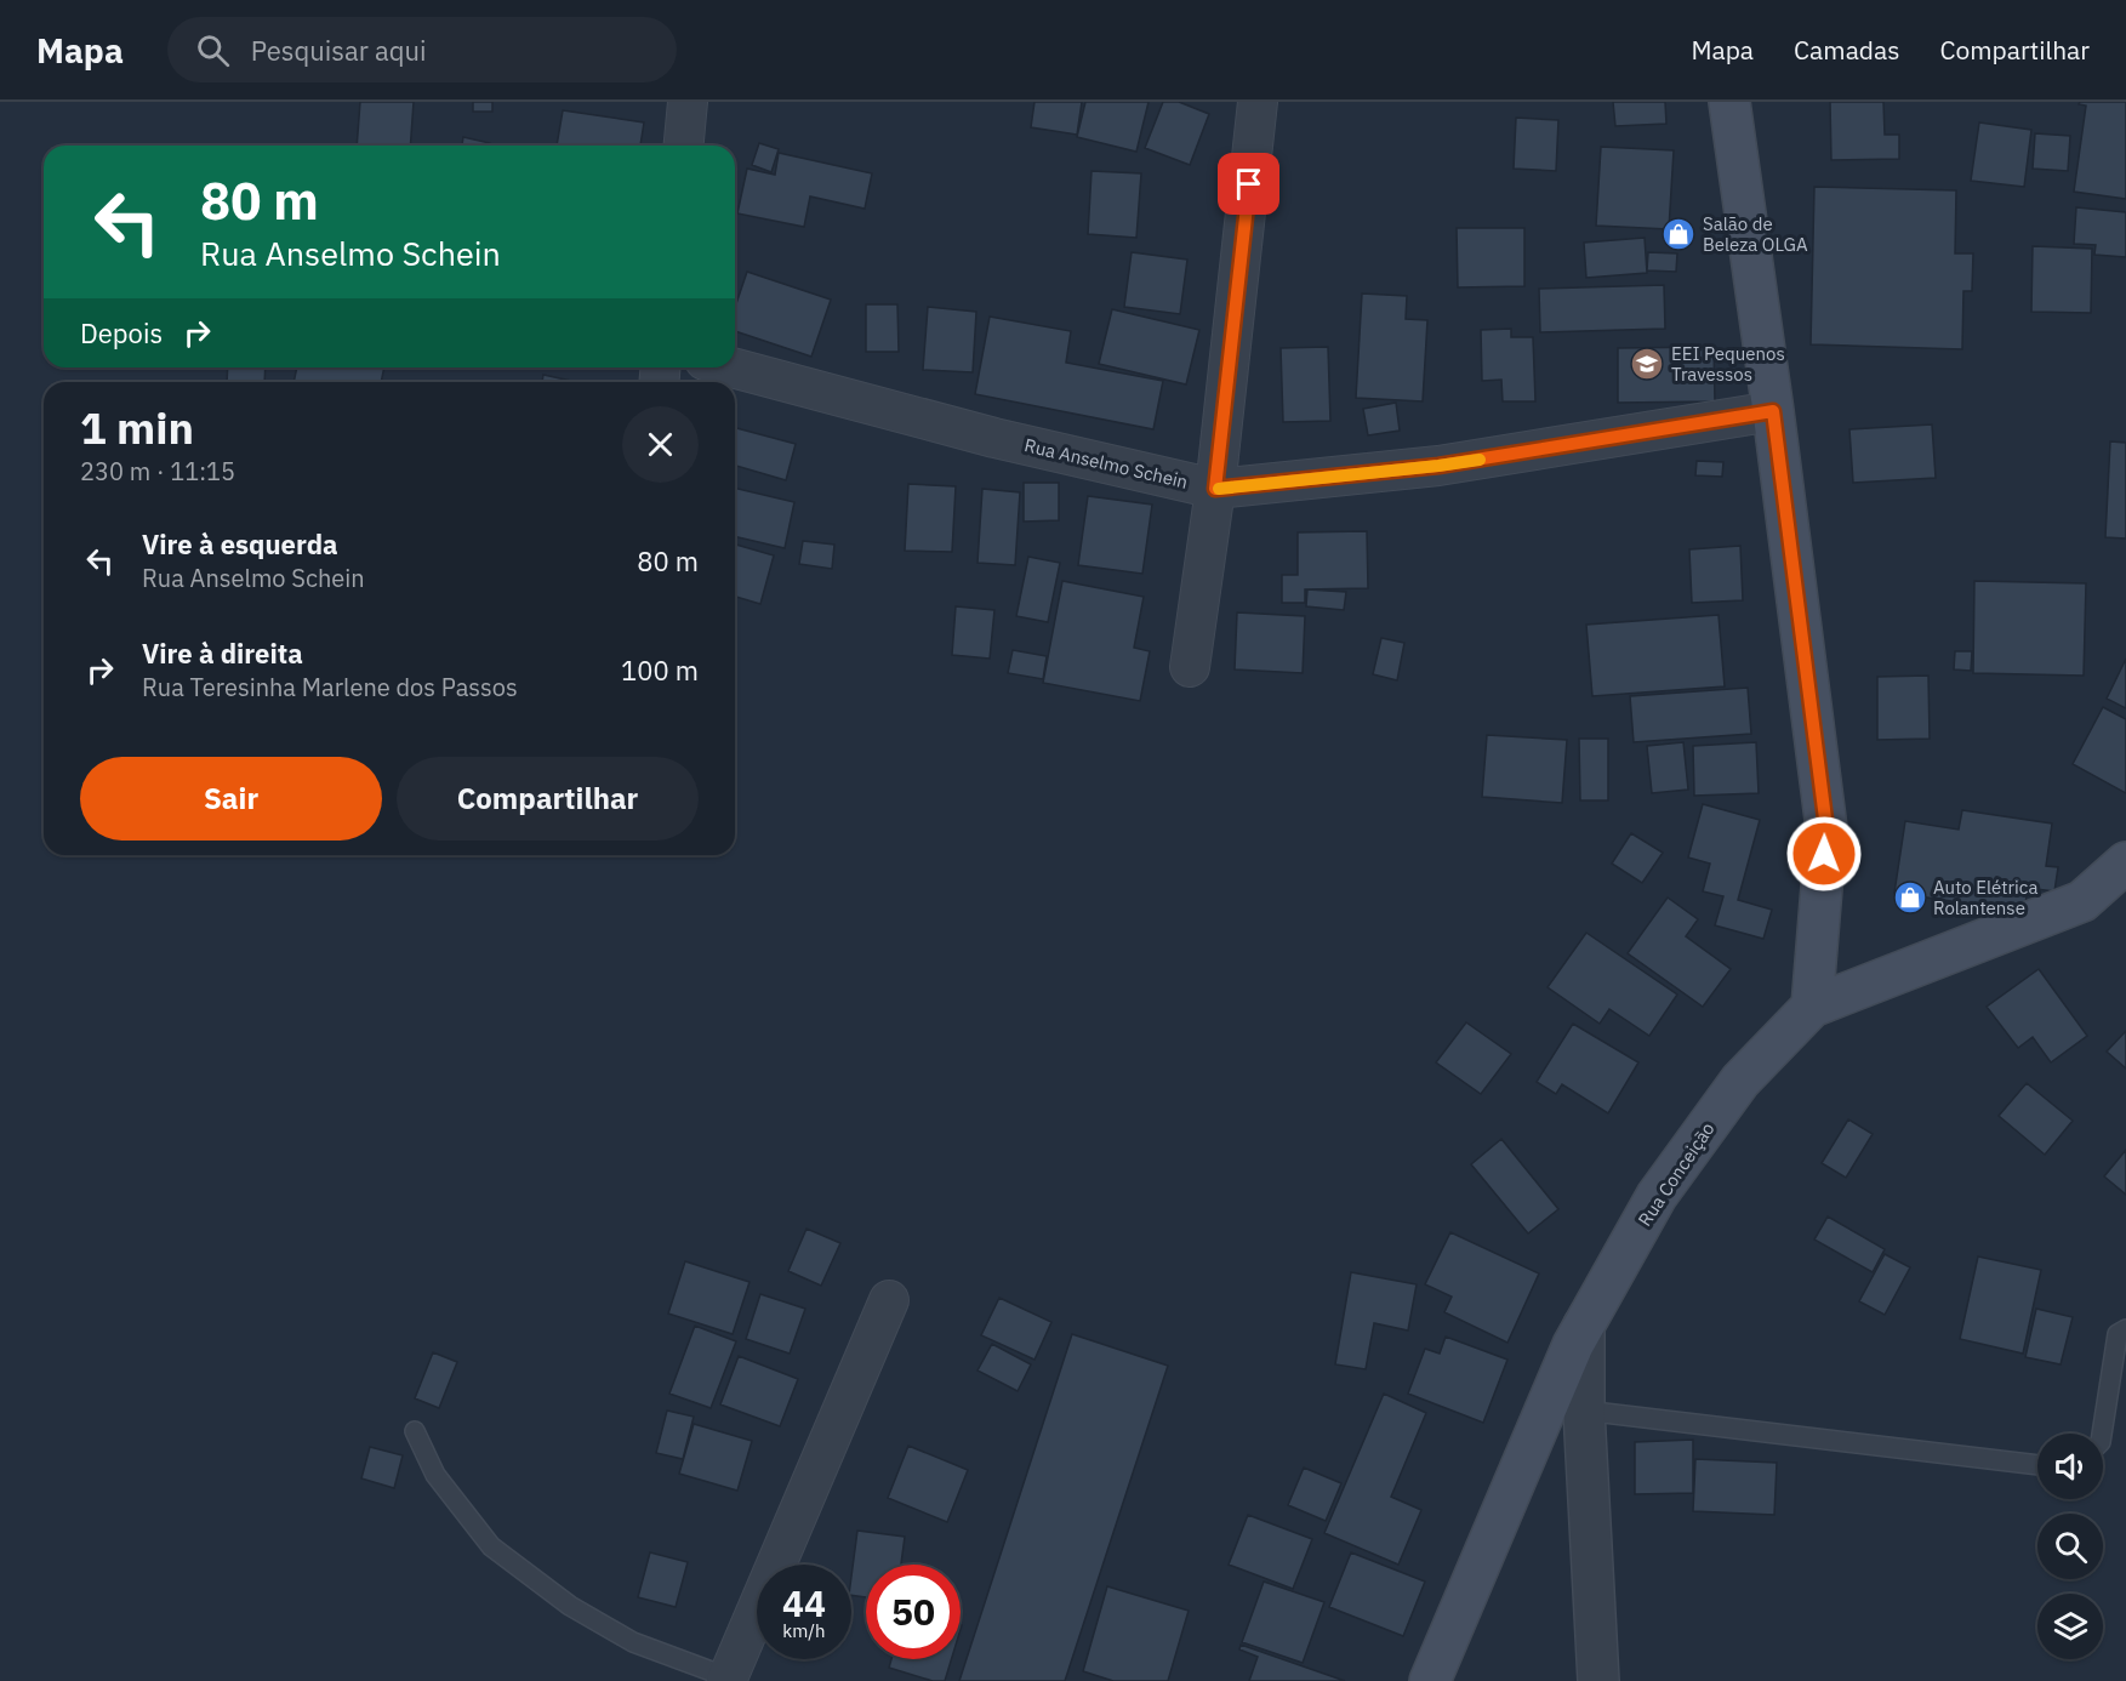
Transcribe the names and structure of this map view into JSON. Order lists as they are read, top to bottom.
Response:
{
  "streets": {
    "main road": ["Rua Conceição"],
    "street": ["Rua Anselmo Schein"]
  },
  "places": {
    "shop": ["Salão de Beleza OLGA", "Auto Elétrica Rolantense"],
    "school or university": ["EEI Pequenos Travessos"]
  },
  "page": {
    "header": "Mapa",
    "search": "Pesquisar aqui",
    "nav": ["Mapa", "Camadas", "Compartilhar"],
    "turn": ["80 m", "Rua Anselmo Schein"],
    "then": "Depois",
    "heading": ["1 min", "230 m · 11:15"],
    "list": [
      {
        "name": "Vire à esquerda",
        "note": "Rua Anselmo Schein",
        "value": "80 m"
      },
      {
        "name": "Vire à direita",
        "note": "Rua Teresinha Marlene dos Passos",
        "value": "100 m"
      }
    ],
    "buttons": ["Sair", "Compartilhar"],
    "speed": "44 km/h",
    "limit": "50"
  }
}
